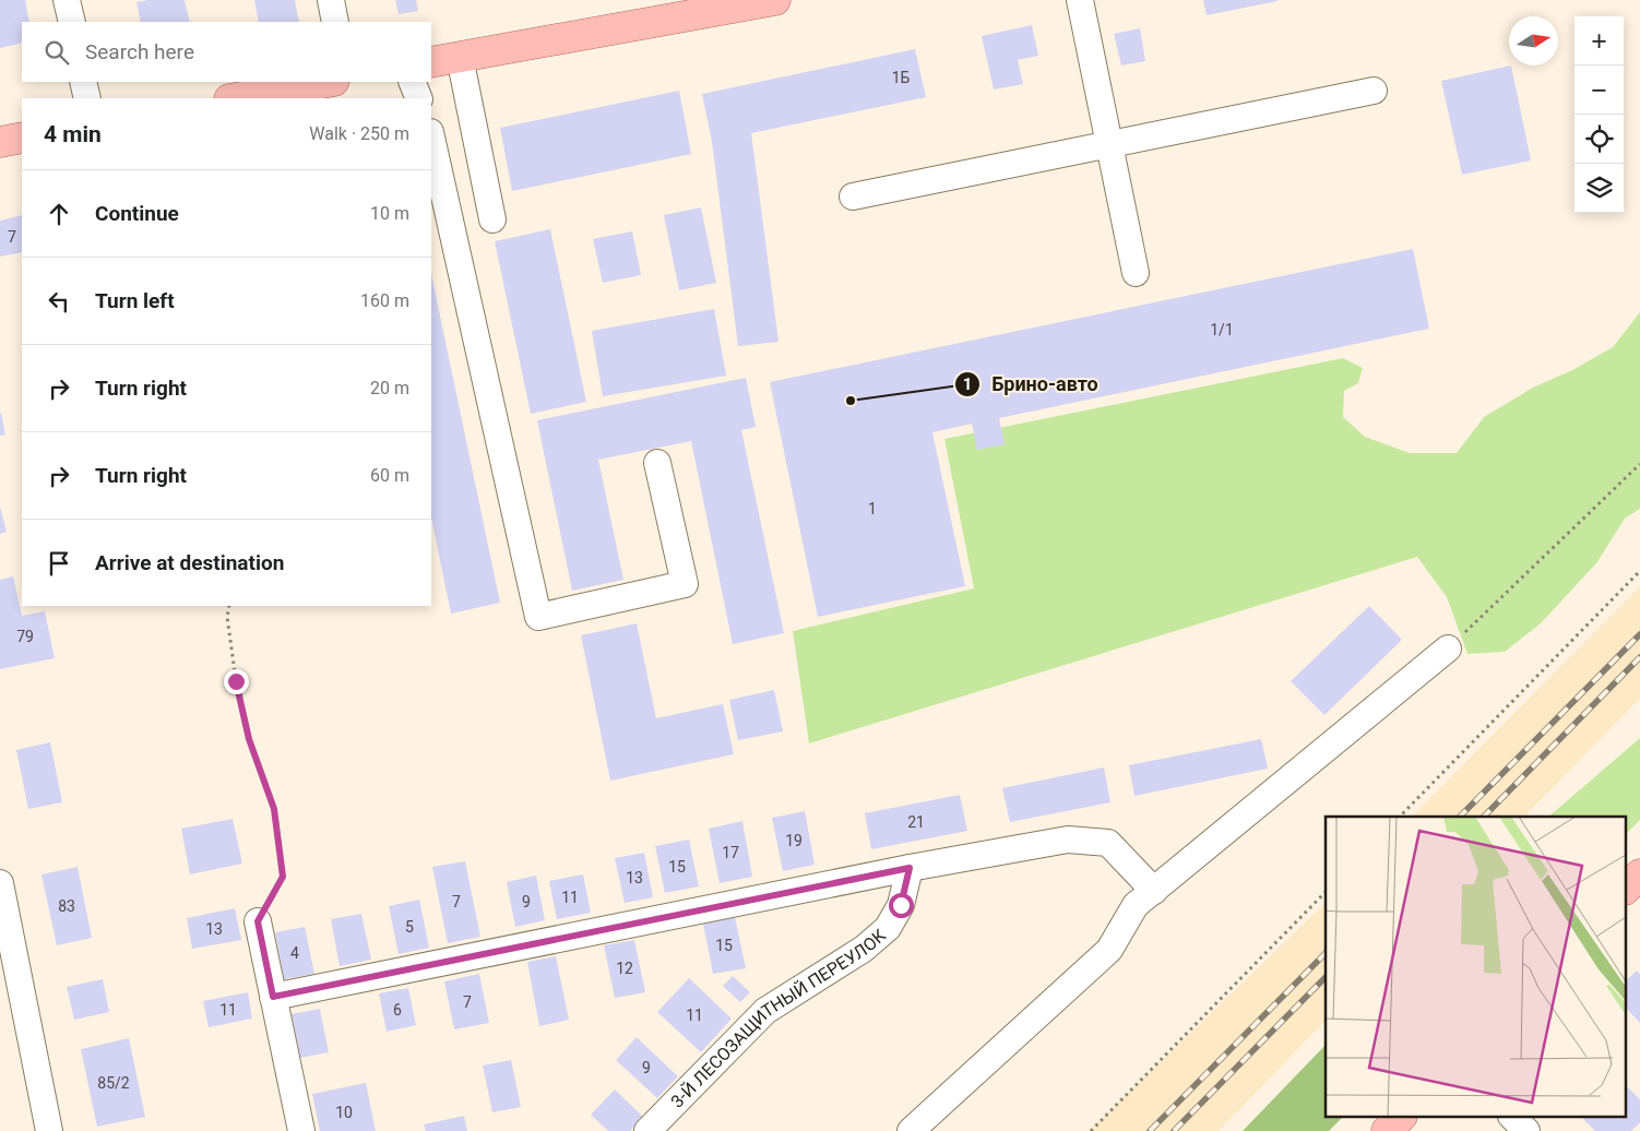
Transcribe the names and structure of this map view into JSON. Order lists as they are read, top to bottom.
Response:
{
  "streets": {
    "street": ["3-Й ЛЕСОЗАЩИТНЫЙ ПЕРЕУЛОК"]
  },
  "places": ["Брино-авто"],
  "house_numbers": [
    "1Б",
    "7",
    "1/1",
    "1",
    "79",
    "21",
    "19",
    "17",
    "15",
    "13",
    "11",
    "7",
    "9",
    "83",
    "5",
    "13",
    "15",
    "4",
    "12",
    "7",
    "11",
    "6",
    "11",
    "9",
    "85/2",
    "10"
  ],
  "north": "right",
  "page": {
    "map_buttons": ["+", "−"],
    "search": "Search here",
    "heading": ["4 min", "Walk · 250 m"],
    "list": [
      ["Continue", "10 m"],
      ["Turn left", "160 m"],
      ["Turn right", "20 m"],
      ["Turn right", "60 m"],
      "Arrive at destination"
    ]
  }
}
